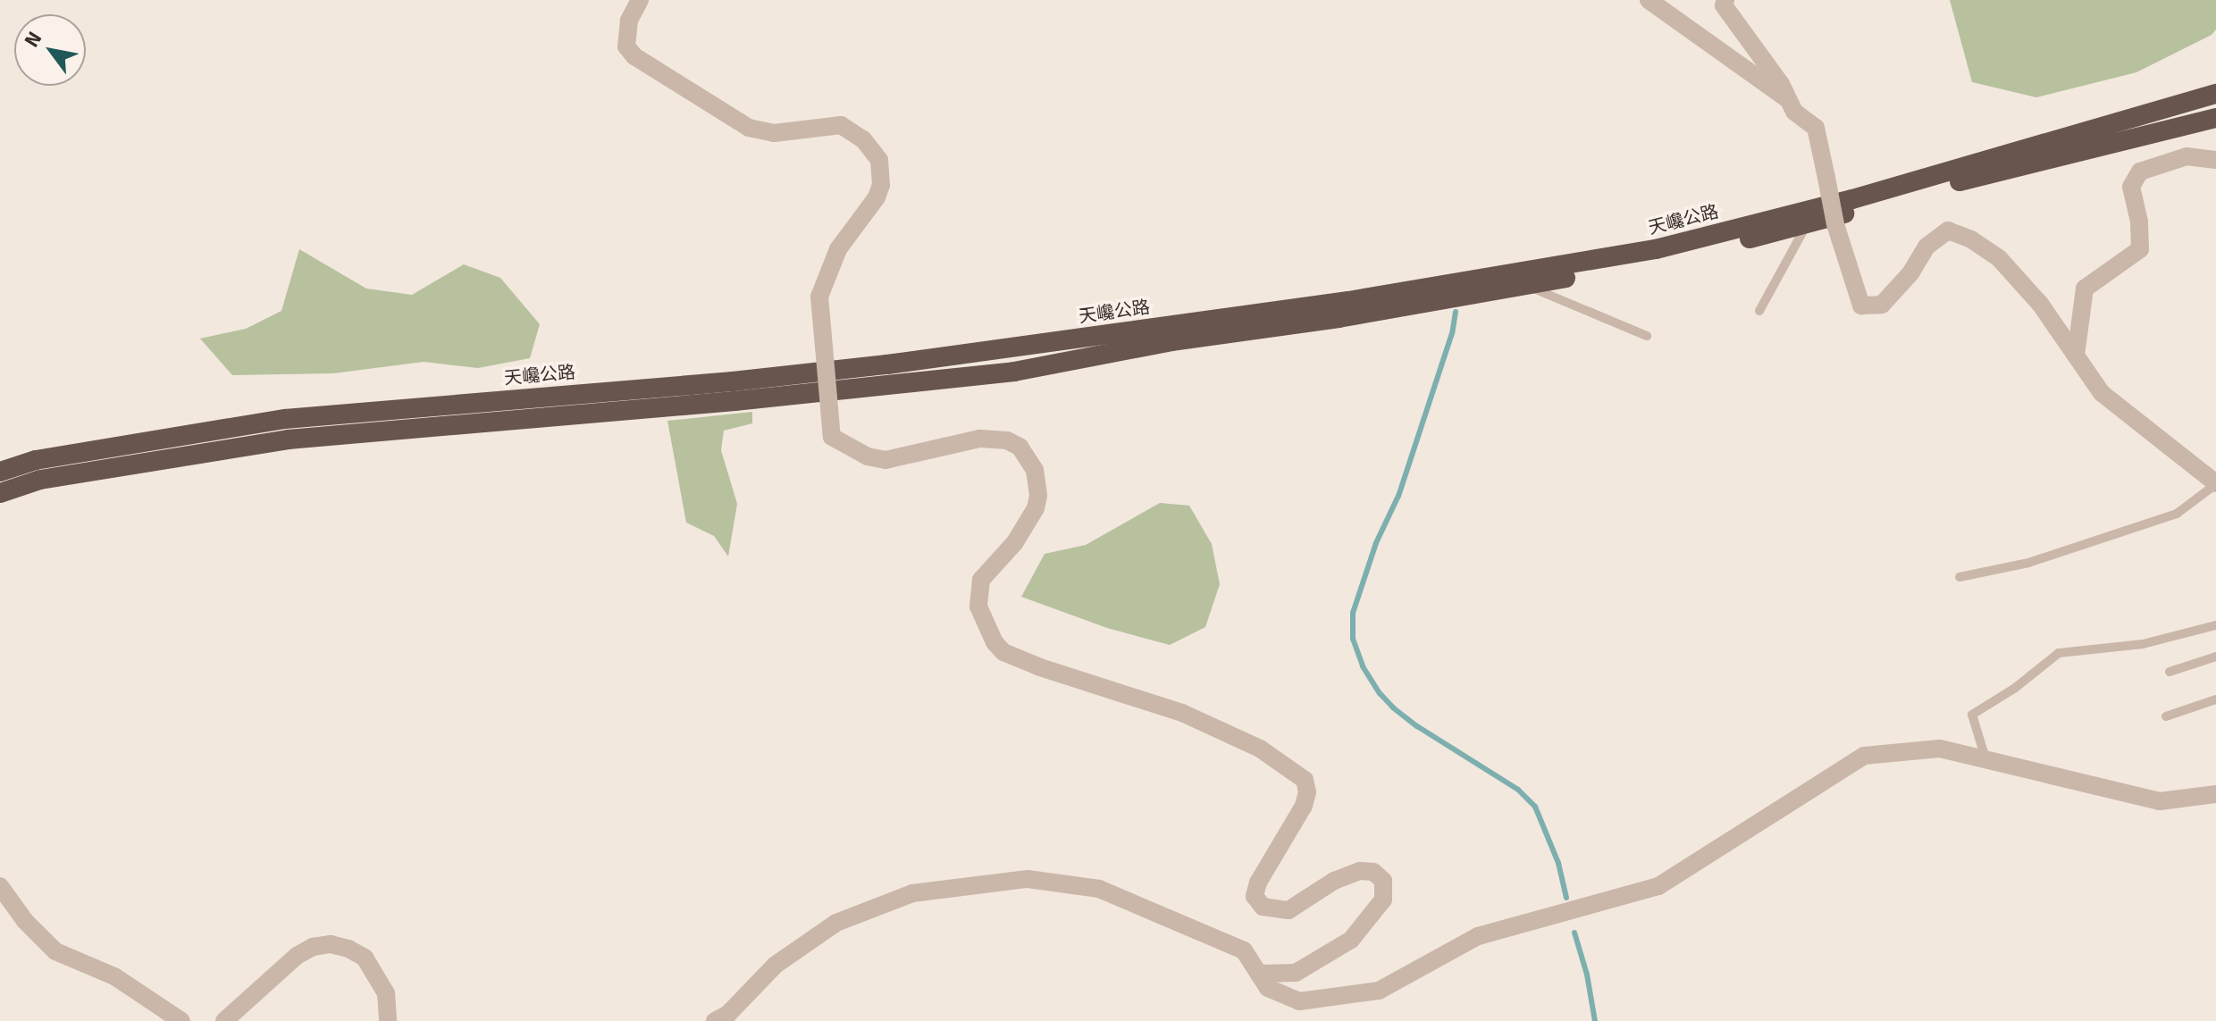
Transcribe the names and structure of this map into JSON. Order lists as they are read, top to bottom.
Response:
{
  "streets": {
    "highway": ["天巉公路"]
  },
  "north": "top left"
}
